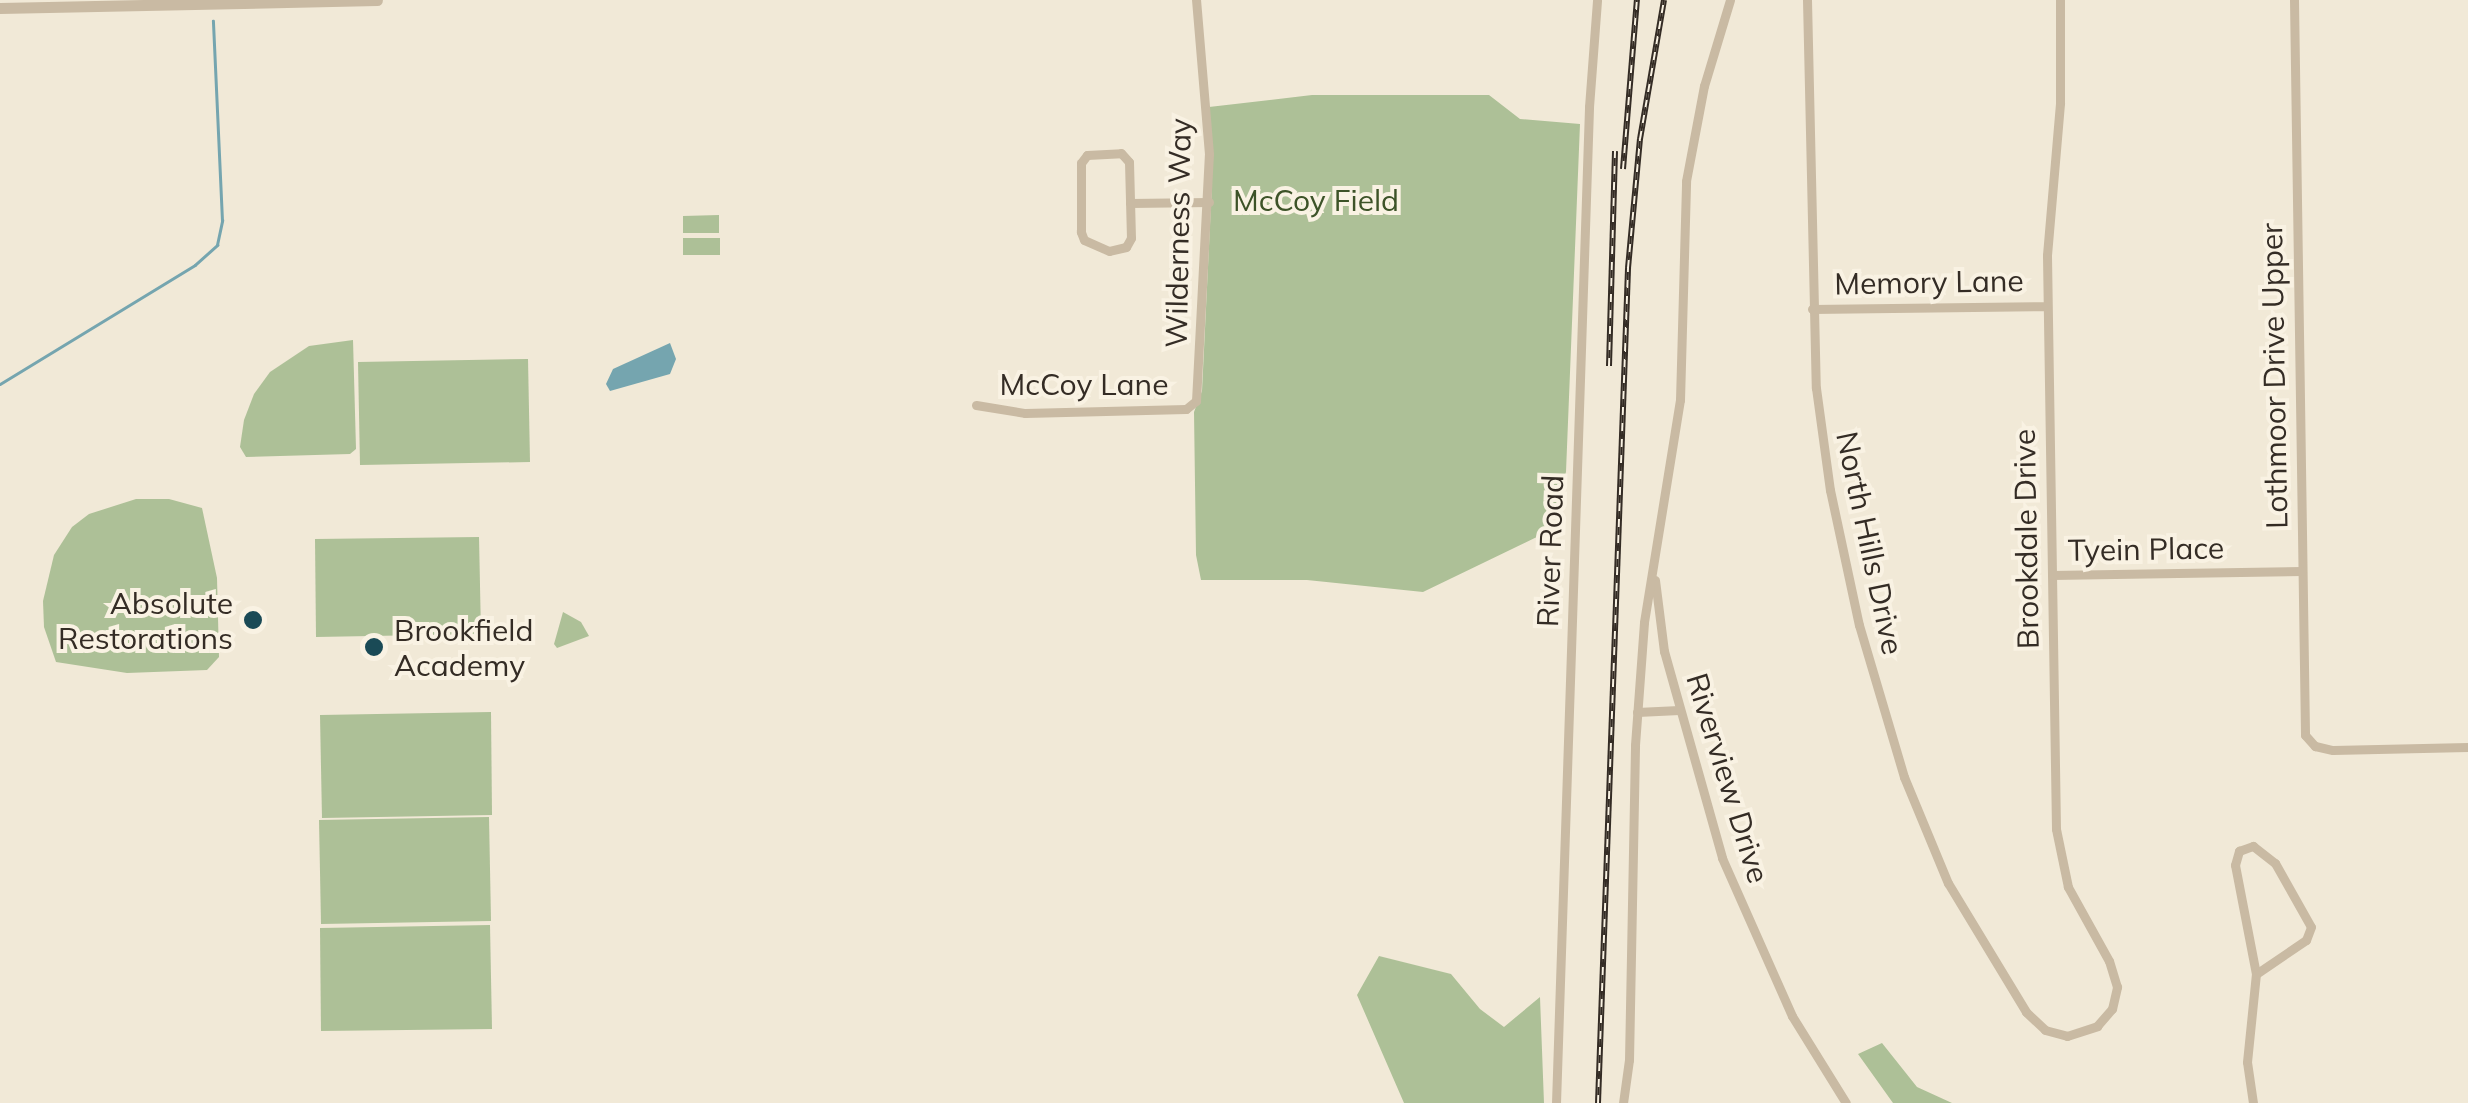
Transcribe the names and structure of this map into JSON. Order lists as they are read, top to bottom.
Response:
{
  "streets": {
    "street": [
      "Wilderness Way",
      "Memory Lane",
      "Lothmoor Drive Upper",
      "McCoy Lane",
      "Brookdale Drive",
      "North Hills Drive",
      "Tyein Place",
      "River Road",
      "Riverview Drive"
    ]
  },
  "crossings": [
    ["Wilderness Way", "McCoy Lane"],
    ["Memory Lane", "Brookdale Drive"],
    ["Memory Lane", "North Hills Drive"],
    ["Lothmoor Drive Upper", "Tyein Place"],
    ["Brookdale Drive", "North Hills Drive"],
    ["Brookdale Drive", "Tyein Place"]
  ],
  "parks": ["McCoy Field"],
  "places": ["Absolute Restorations", "Brookfield Academy"]
}
